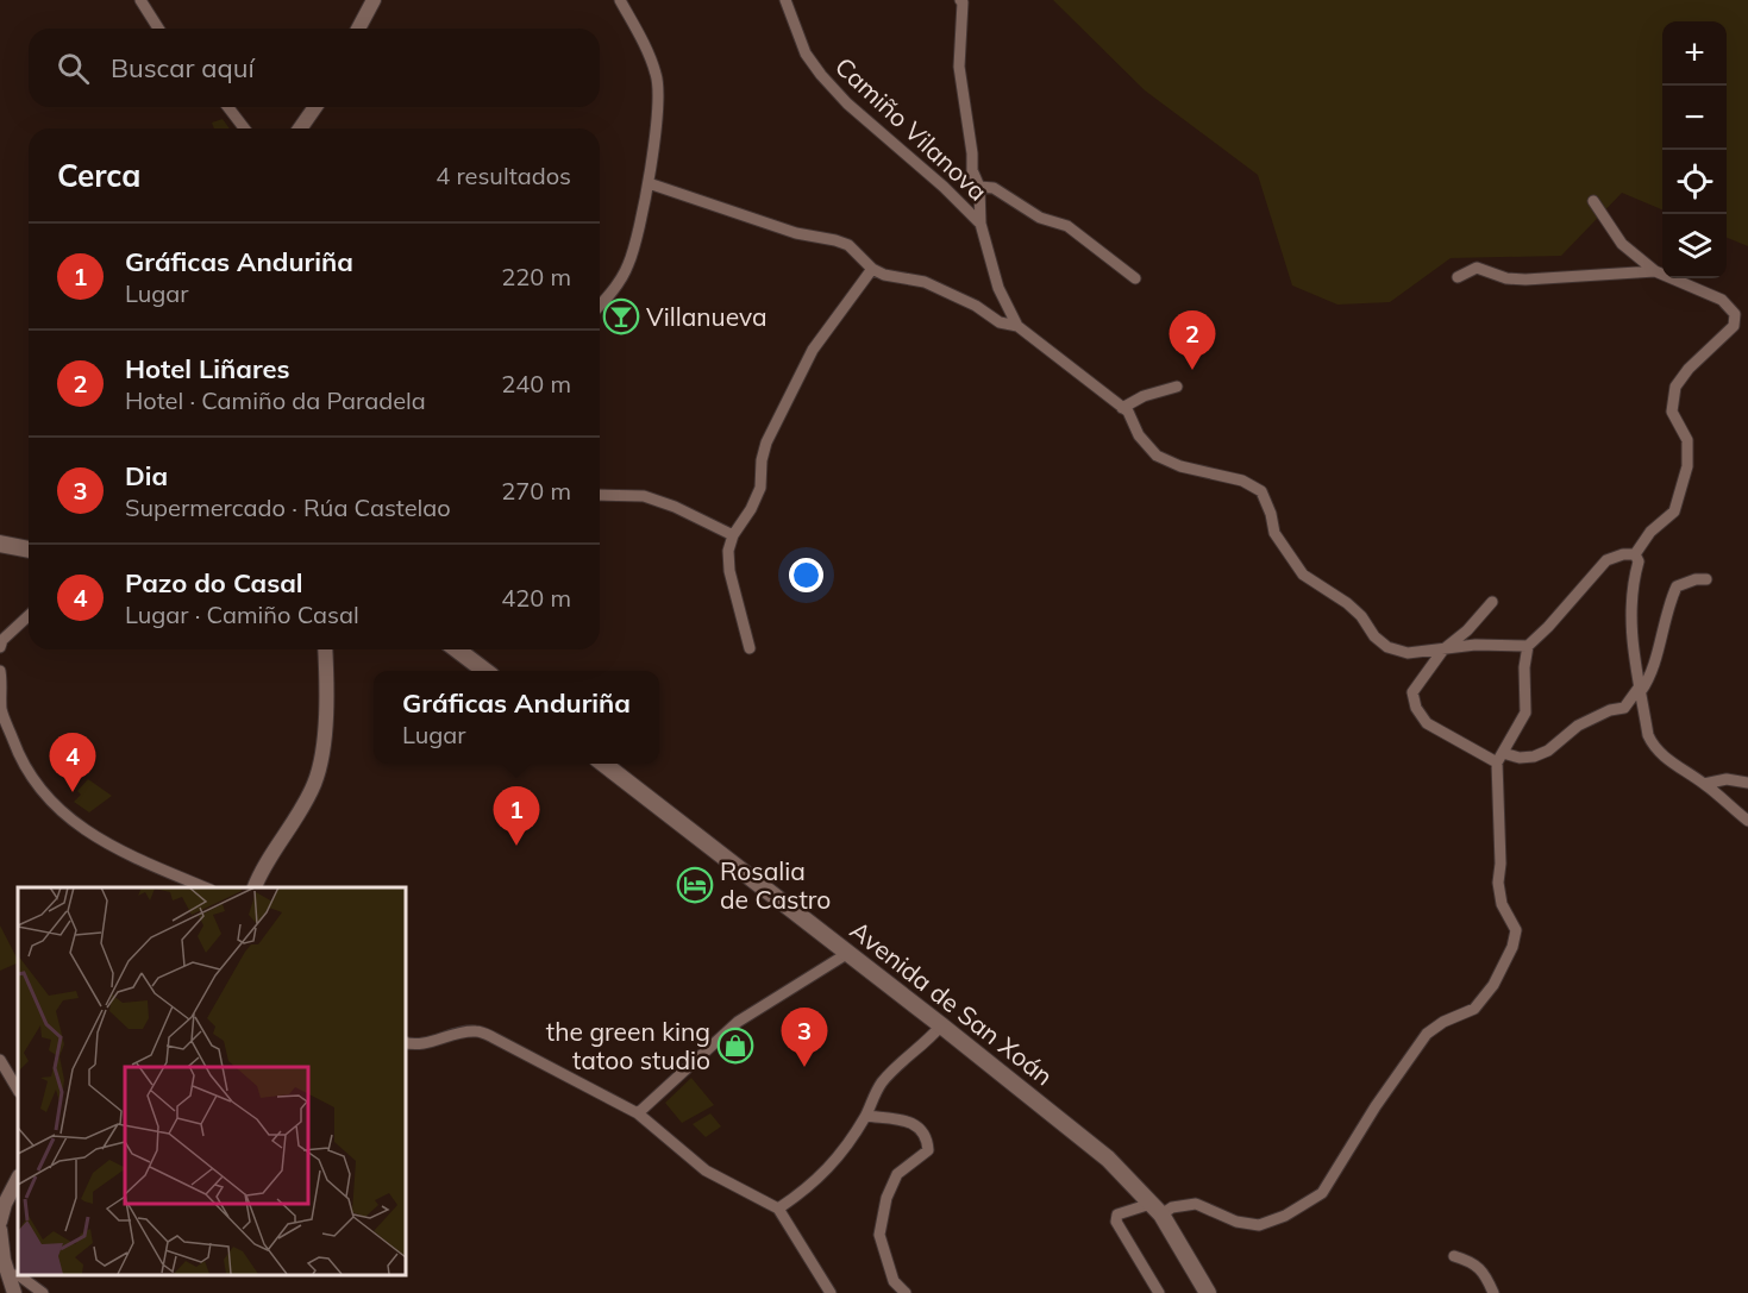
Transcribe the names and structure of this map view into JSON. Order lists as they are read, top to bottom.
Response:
{
  "streets": {
    "main road": ["Avenida de San Xoán"],
    "street": ["Camiño Vilanova"]
  },
  "places": {
    "bar": ["Villanueva"],
    "hotel": ["Rosalia de Castro"],
    "shop": ["the green king tatoo studio"]
  },
  "page": {
    "map_buttons": ["+", "−"],
    "search": "Buscar aquí",
    "heading": ["Cerca", "4 resultados"],
    "list": [
      {
        "mark": "1",
        "name": "Gráficas Anduriña",
        "note": "Lugar",
        "value": "220 m"
      },
      {
        "mark": "2",
        "name": "Hotel Liñares",
        "note": "Hotel · Camiño da Paradela",
        "value": "240 m"
      },
      {
        "mark": "3",
        "name": "Dia",
        "note": "Supermercado · Rúa Castelao",
        "value": "270 m"
      },
      {
        "mark": "4",
        "name": "Pazo do Casal",
        "note": "Lugar · Camiño Casal",
        "value": "420 m"
      }
    ],
    "pins": [
      "2",
      "4",
      "1",
      "3"
    ],
    "popup": ["Gráficas Anduriña", "Lugar"]
  }
}
